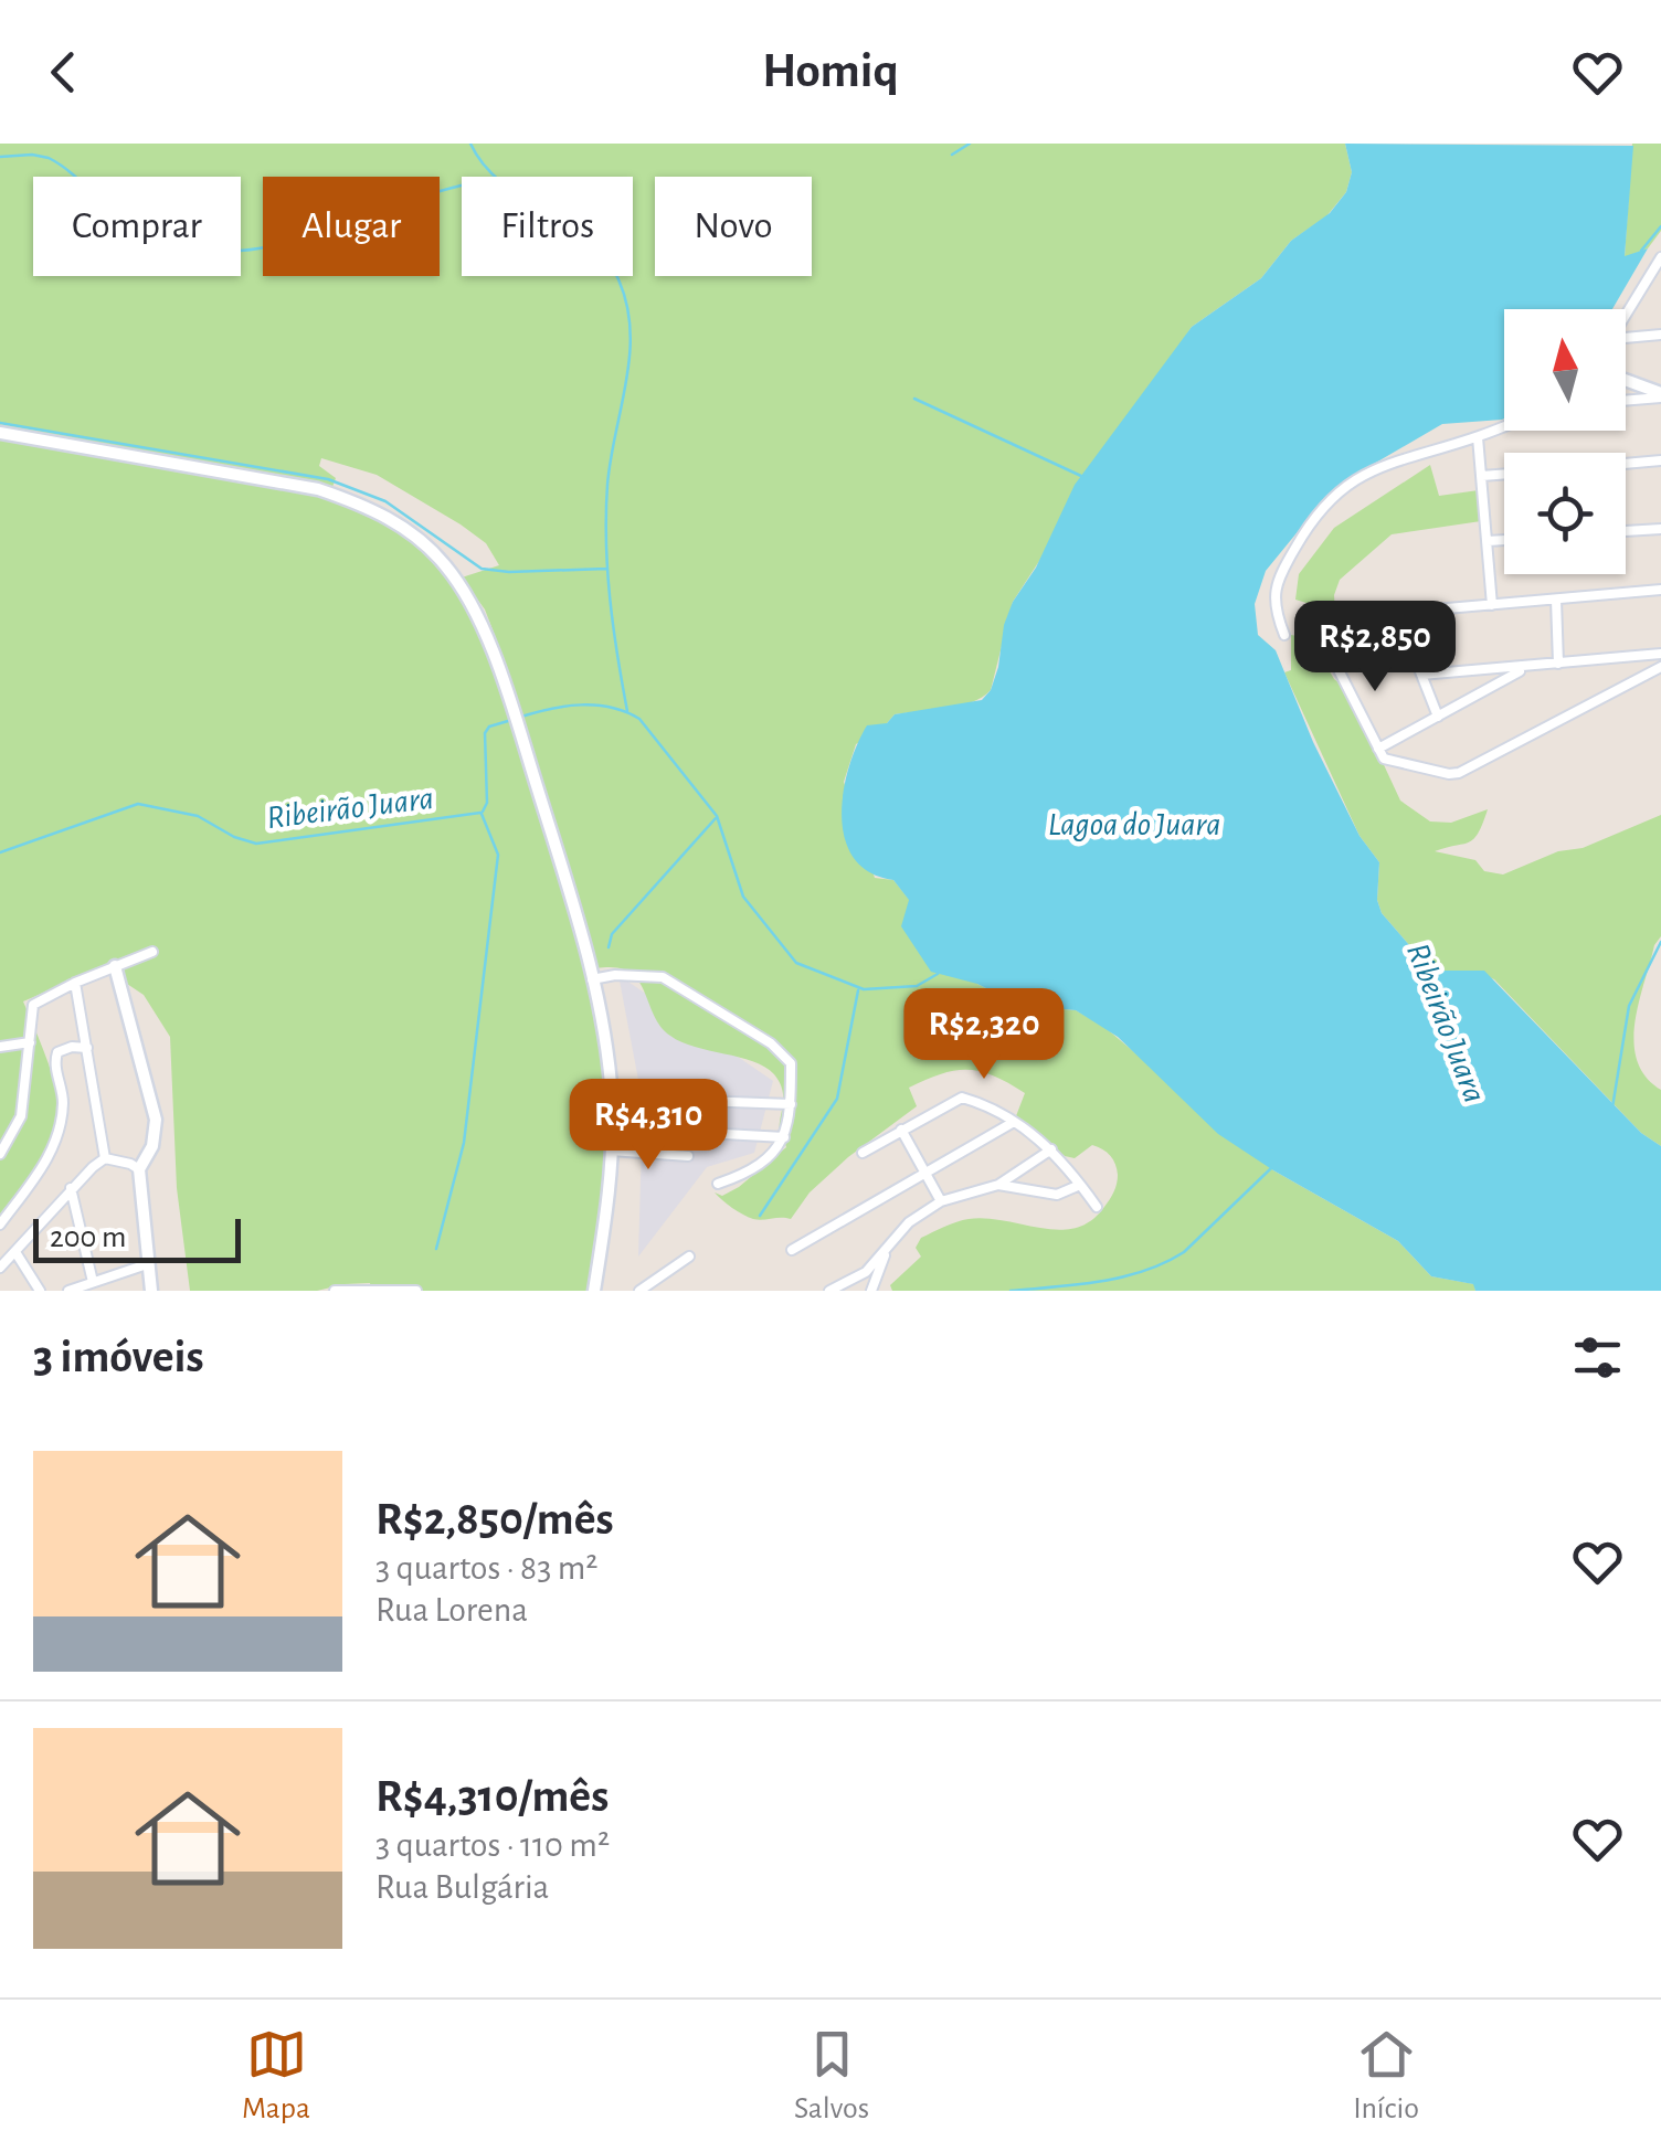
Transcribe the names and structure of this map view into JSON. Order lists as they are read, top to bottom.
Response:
{
  "water": ["Ribeirão Juara", "Lagoa do Juara"],
  "scale_bar": "200 m",
  "north": "top",
  "page": {
    "header": "Homiq",
    "chip": [
      "Comprar",
      "Alugar",
      "Filtros",
      "Novo"
    ],
    "price": ["R$2,850", "R$2,320", "R$4,310"],
    "scale": "200 m",
    "heading": "3 imóveis",
    "list": [
      {
        "name": "R$2,850/mês",
        "note": "3 quartos · 83 m² · Rua Lorena"
      },
      {
        "name": "R$4,310/mês",
        "note": "3 quartos · 110 m² · Rua Bulgária"
      }
    ],
    "tabs": ["Mapa", "Salvos", "Início"]
  }
}
